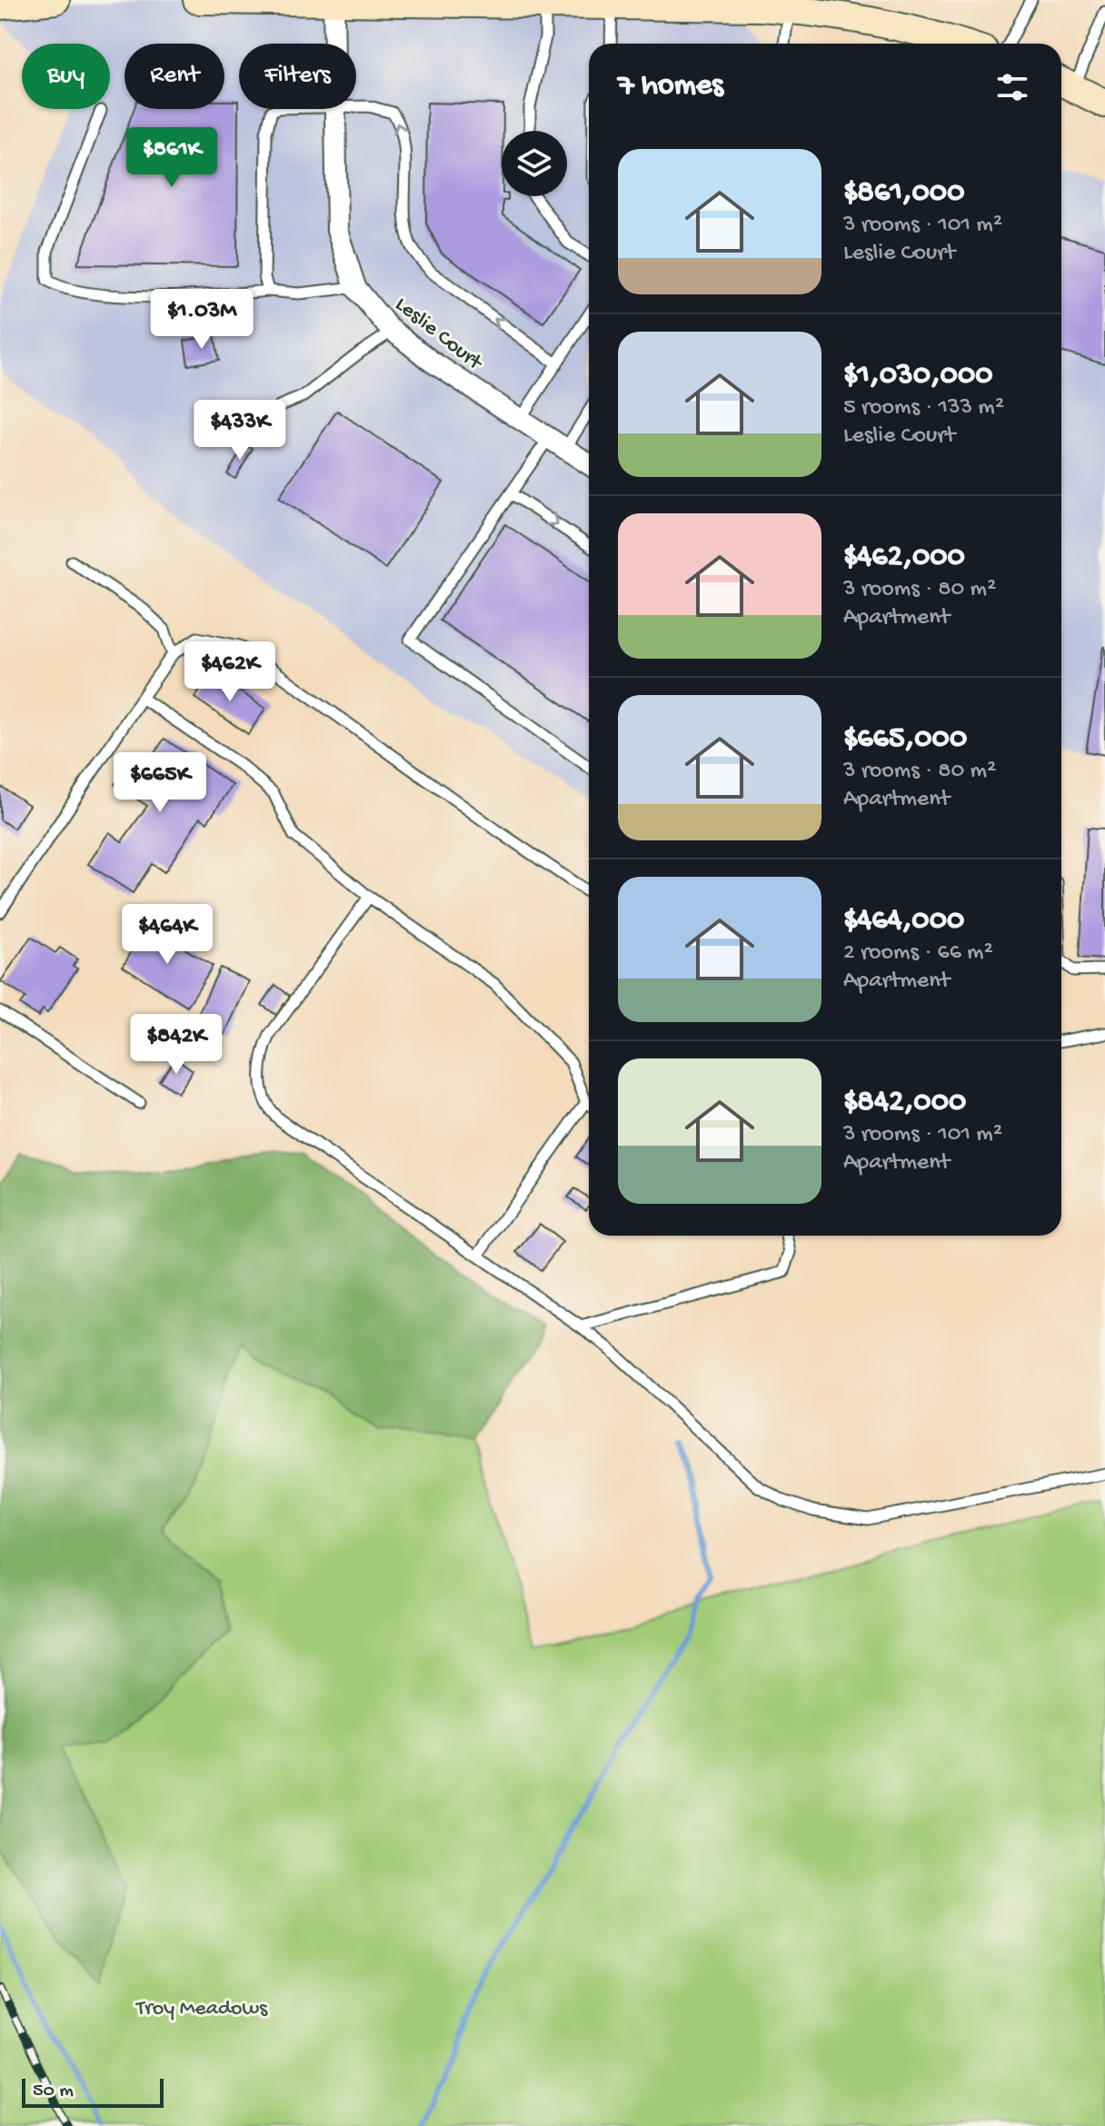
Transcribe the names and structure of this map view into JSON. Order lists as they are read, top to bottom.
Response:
{
  "streets": {
    "street": ["Leslie Court"]
  },
  "parks": ["Troy Meadows"],
  "scale_bar": "50 m",
  "page": {
    "chip": ["Buy", "Rent", "Filters"],
    "heading": "7 homes",
    "price": [
      "$861K",
      "$1.03M",
      "$433K",
      "$462K",
      "$665K",
      "$464K",
      "$842K"
    ],
    "list": [
      {
        "name": "$861,000",
        "note": "3 rooms · 101 m² · Leslie Court"
      },
      {
        "name": "$1,030,000",
        "note": "5 rooms · 133 m² · Leslie Court"
      },
      {
        "name": "$462,000",
        "note": "3 rooms · 80 m² · Apartment"
      },
      {
        "name": "$665,000",
        "note": "3 rooms · 80 m² · Apartment"
      },
      {
        "name": "$464,000",
        "note": "2 rooms · 66 m² · Apartment"
      },
      {
        "name": "$842,000",
        "note": "3 rooms · 101 m² · Apartment"
      }
    ],
    "scale": "50 m"
  }
}
